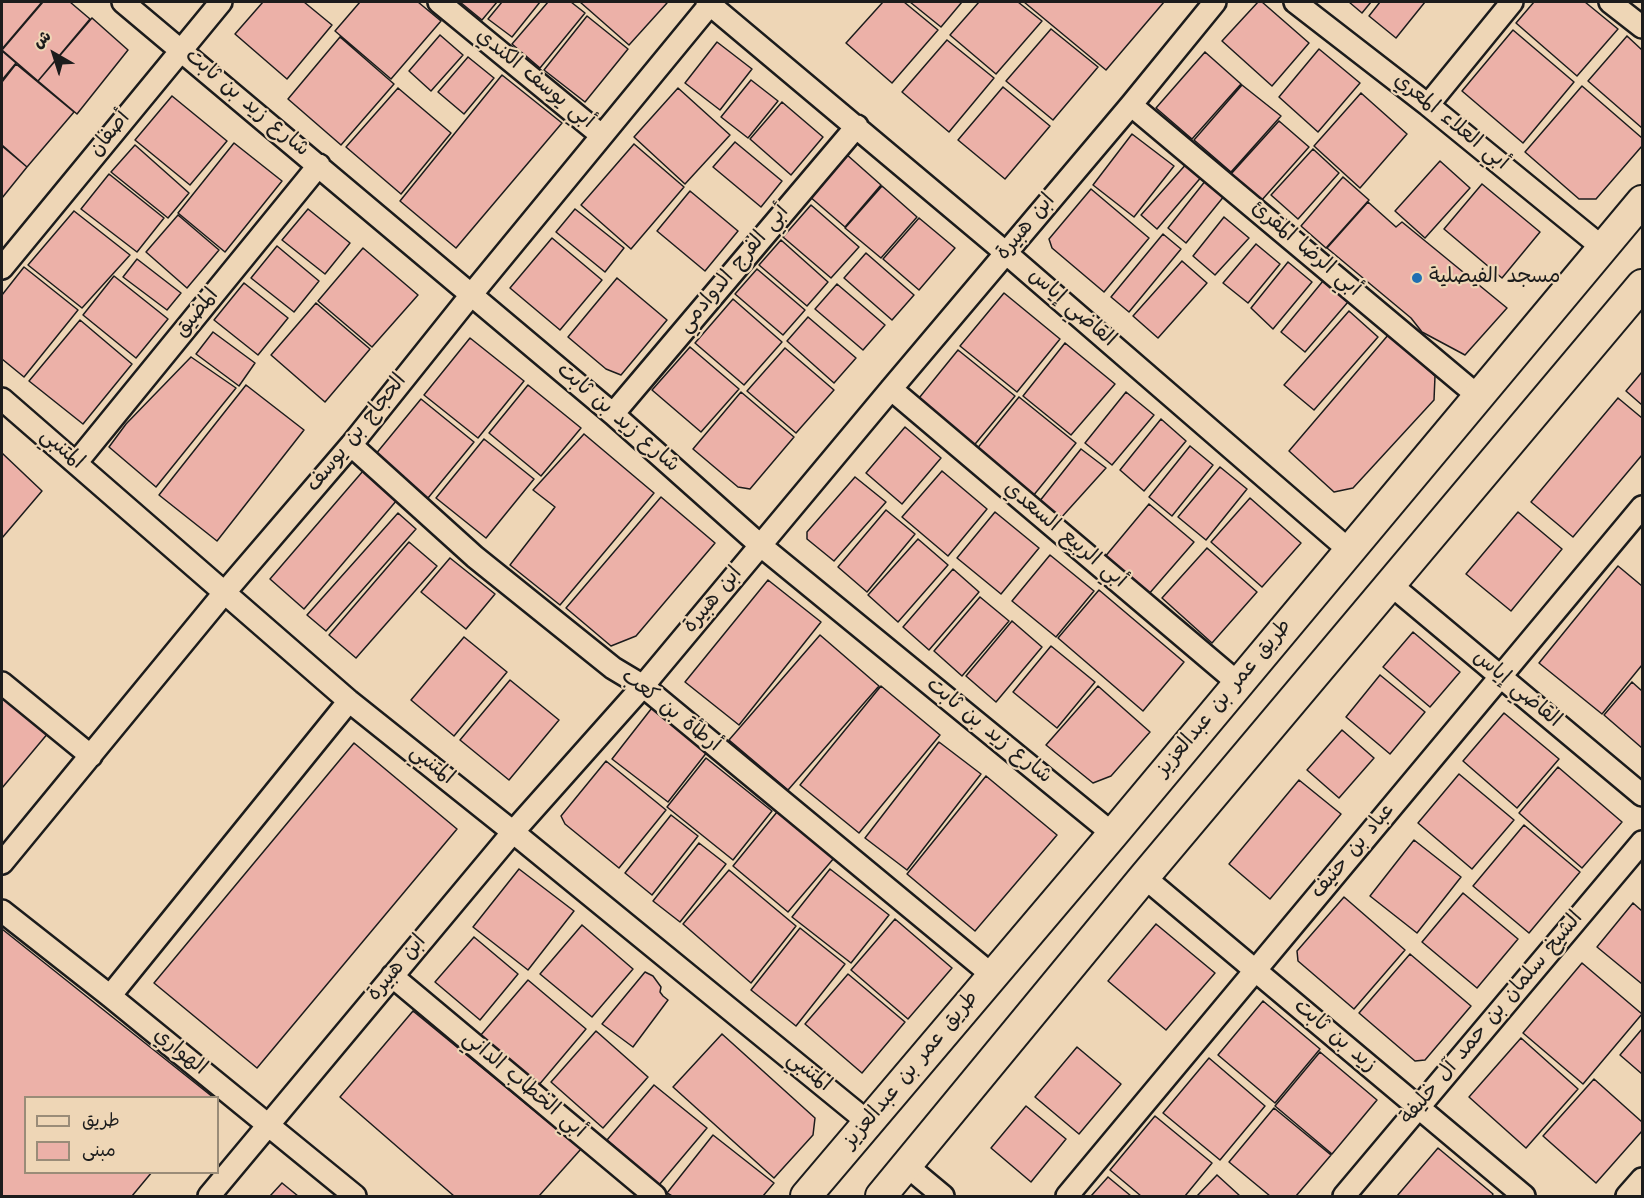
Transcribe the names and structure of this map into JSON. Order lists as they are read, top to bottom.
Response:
{
  "streets": {
    "main road": ["طريق عمر بن عبدالعزيز"],
    "street": [
      "أبي يوسف الكندي",
      "شارع زيد بن ثابت",
      "أبي العلاء المعري",
      "أصفان",
      "ابن هبيرة",
      "أبي الرضا المقرئ",
      "أبي الفرج الدوادمي",
      "القاضي إياس",
      "المضيق",
      "الحجاج بن يوسف",
      "المتنبي",
      "أبي الربيع السعدي",
      "أرطأة بن كعب",
      "عباد بن حنيف",
      "الشيخ سلمان بن حمد آل خليفة",
      "زيد بن ثابت",
      "الهواري",
      "أبي الخطاب الداني"
    ]
  },
  "crossings": [
    ["أبي يوسف الكندي", "الحجاج بن يوسف"],
    ["شارع زيد بن ثابت", "أصفان"],
    ["شارع زيد بن ثابت", "ابن هبيرة"],
    ["شارع زيد بن ثابت", "أبي الفرج الدوادمي"],
    ["شارع زيد بن ثابت", "المضيق"],
    ["شارع زيد بن ثابت", "الحجاج بن يوسف"],
    ["شارع زيد بن ثابت", "طريق عمر بن عبدالعزيز"],
    ["أبي العلاء المعري", "طريق عمر بن عبدالعزيز"],
    ["ابن هبيرة", "أبي الرضا المقرئ"],
    ["ابن هبيرة", "القاضي إياس"],
    ["ابن هبيرة", "المتنبي"],
    ["ابن هبيرة", "أبي الربيع السعدي"],
    ["ابن هبيرة", "أرطأة بن كعب"],
    ["ابن هبيرة", "الهواري"],
    ["ابن هبيرة", "أبي الخطاب الداني"],
    ["أبي الرضا المقرئ", "طريق عمر بن عبدالعزيز"],
    ["أبي الفرج الدوادمي", "القاضي إياس"],
    ["القاضي إياس", "الحجاج بن يوسف"],
    ["القاضي إياس", "طريق عمر بن عبدالعزيز"],
    ["القاضي إياس", "عباد بن حنيف"],
    ["المضيق", "المتنبي"],
    ["الحجاج بن يوسف", "المتنبي"],
    ["الحجاج بن يوسف", "أرطأة بن كعب"],
    ["المتنبي", "طريق عمر بن عبدالعزيز"],
    ["أبي الربيع السعدي", "طريق عمر بن عبدالعزيز"],
    ["طريق عمر بن عبدالعزيز", "أرطأة بن كعب"],
    ["عباد بن حنيف", "زيد بن ثابت"],
    ["الشيخ سلمان بن حمد آل خليفة", "زيد بن ثابت"]
  ],
  "places": ["مسجد الفيصلية"],
  "legend": ["طريق", "مبنى"],
  "north": "top left"
}
